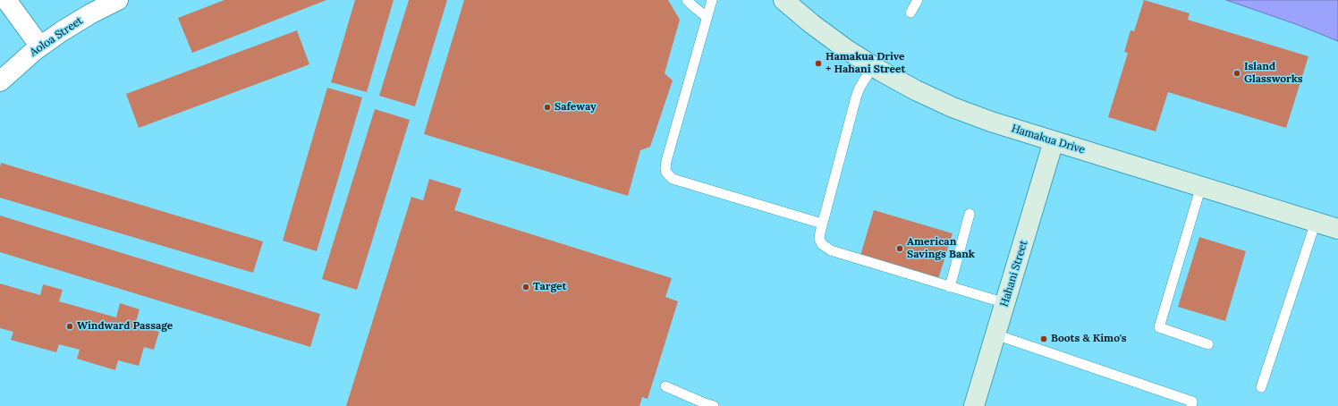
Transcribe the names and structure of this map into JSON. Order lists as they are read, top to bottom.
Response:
{
  "streets": {
    "main road": ["Hamakua Drive", "Hahani Street"],
    "street": ["Aoloa Street"]
  },
  "crossings": [
    ["Hamakua Drive", "Hahani Street"]
  ],
  "places": [
    "Hamakua Drive + Hahani Street",
    "Island Glassworks",
    "Safeway",
    "American Savings Bank",
    "Target",
    "Windward Passage",
    "Boots & Kimo's"
  ]
}
